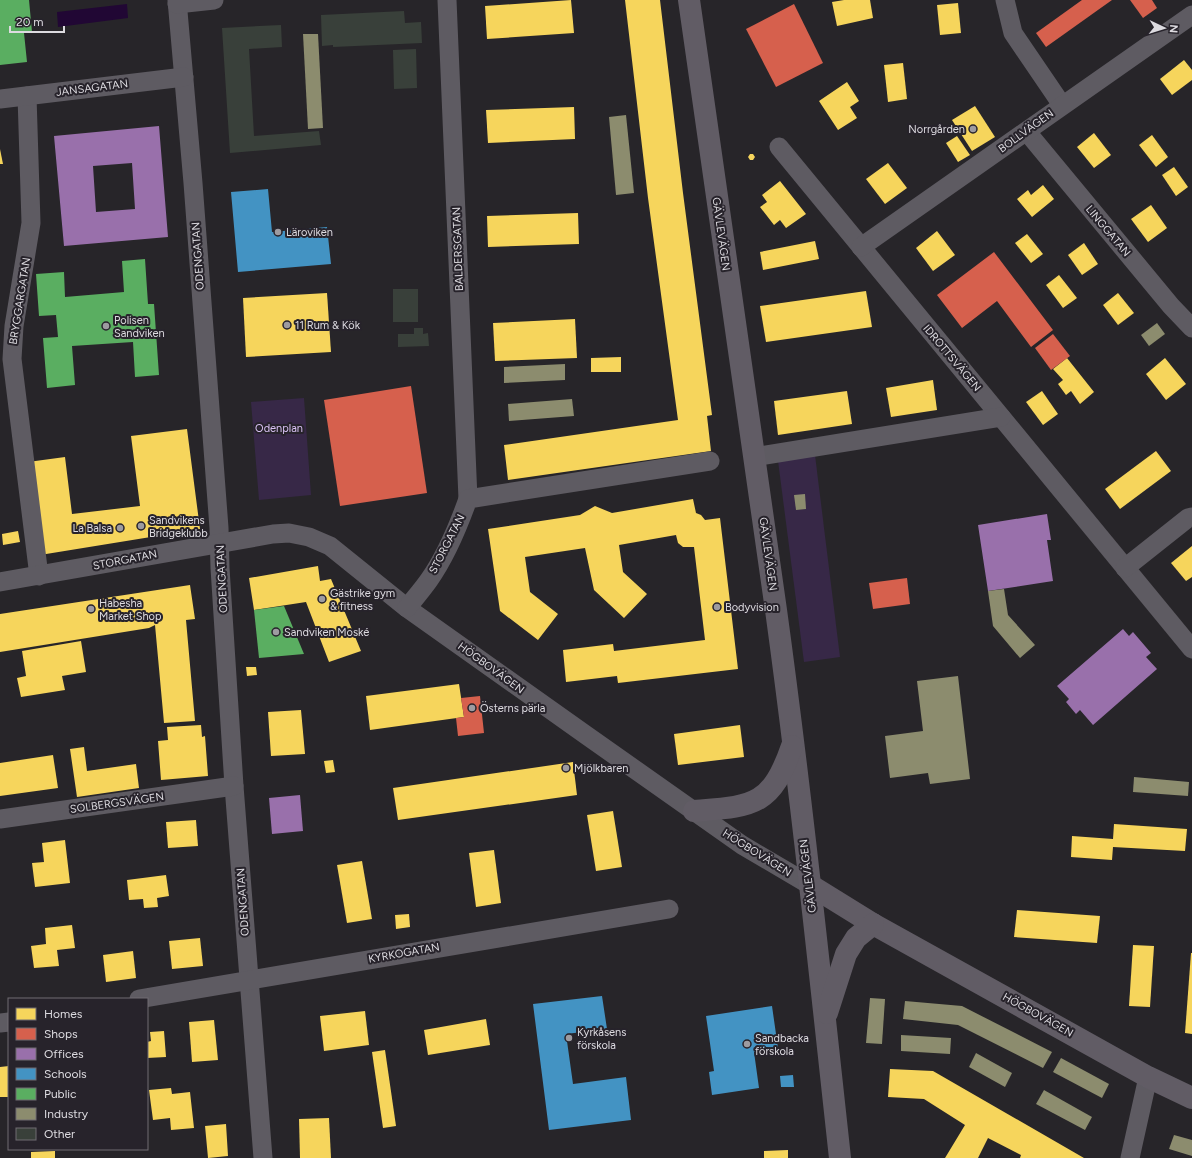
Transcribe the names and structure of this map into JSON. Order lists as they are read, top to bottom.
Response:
{
  "streets": {
    "main road": ["GÄVLEVÄGEN", "HÖGBOVÄGEN"],
    "street": [
      "JANSAGATAN",
      "BOLLVÄGEN",
      "LINGGATAN",
      "BALDERSGATAN",
      "ODENGATAN",
      "BRYGGARGATAN",
      "IDROTTSVÄGEN",
      "STORGATAN",
      "SOLBERGSVÄGEN",
      "KYRKOGATAN"
    ]
  },
  "crossings": [
    ["JANSAGATAN", "ODENGATAN"],
    ["JANSAGATAN", "BRYGGARGATAN"],
    ["BOLLVÄGEN", "LINGGATAN"],
    ["BOLLVÄGEN", "IDROTTSVÄGEN"],
    ["GÄVLEVÄGEN", "HÖGBOVÄGEN"],
    ["BALDERSGATAN", "STORGATAN"],
    ["ODENGATAN", "STORGATAN"],
    ["ODENGATAN", "SOLBERGSVÄGEN"],
    ["ODENGATAN", "KYRKOGATAN"],
    ["BRYGGARGATAN", "STORGATAN"],
    ["STORGATAN", "HÖGBOVÄGEN"]
  ],
  "parks": ["Odenplan"],
  "places": [
    "Norrgården",
    "Läroviken",
    "11 Rum & Kök",
    "Polisen Sandviken",
    "Sandvikens Bridgeklubb",
    "La Balsa",
    "Gästrike gym & fitness",
    "Bodyvision",
    "Habesha Market Shop",
    "Sandviken Moské",
    "Österns pärla",
    "Mjölkbaren",
    "Kyrkåsens förskola",
    "Sandbacka förskola"
  ],
  "legend": [
    "Homes",
    "Shops",
    "Offices",
    "Schools",
    "Public",
    "Industry",
    "Other"
  ],
  "scale_bar": "20 m",
  "north": "right"
}
